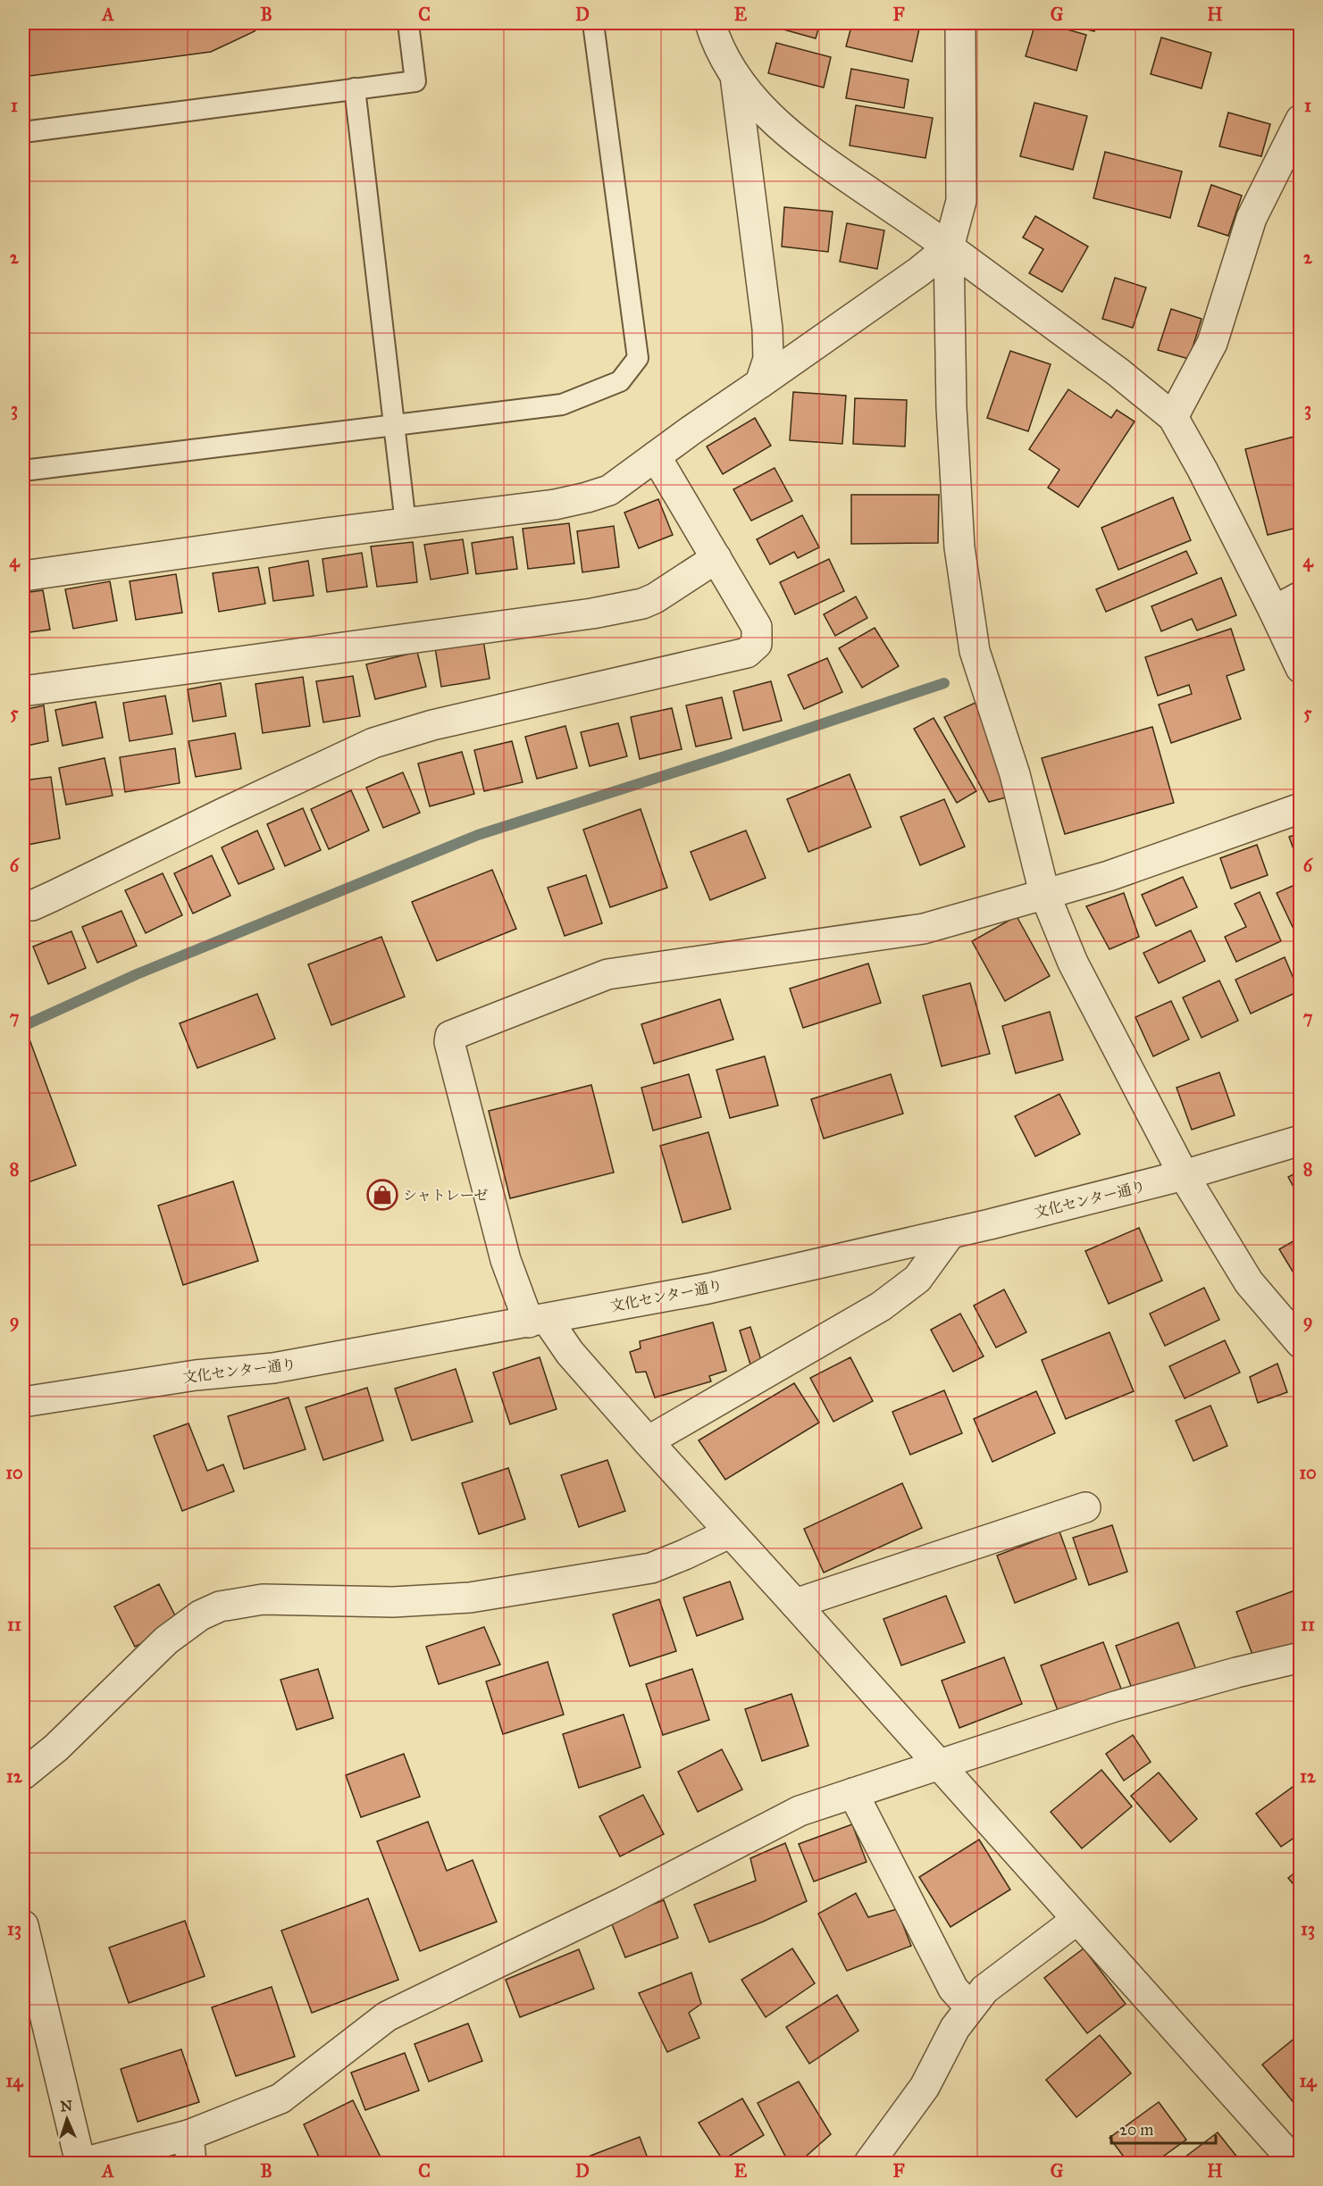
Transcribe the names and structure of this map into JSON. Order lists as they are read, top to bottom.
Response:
{
  "streets": {
    "street": ["文化センター通り"]
  },
  "places": {
    "shop": ["シャトレーゼ"]
  },
  "scale_bar": "20 m",
  "north": "top",
  "grid": {
    "columns": [
      "A",
      "B",
      "C",
      "D",
      "E",
      "F",
      "G",
      "H"
    ],
    "rows": [
      "1",
      "2",
      "3",
      "4",
      "5",
      "6",
      "7",
      "8",
      "9",
      "10",
      "11",
      "12",
      "13",
      "14"
    ]
  }
}
